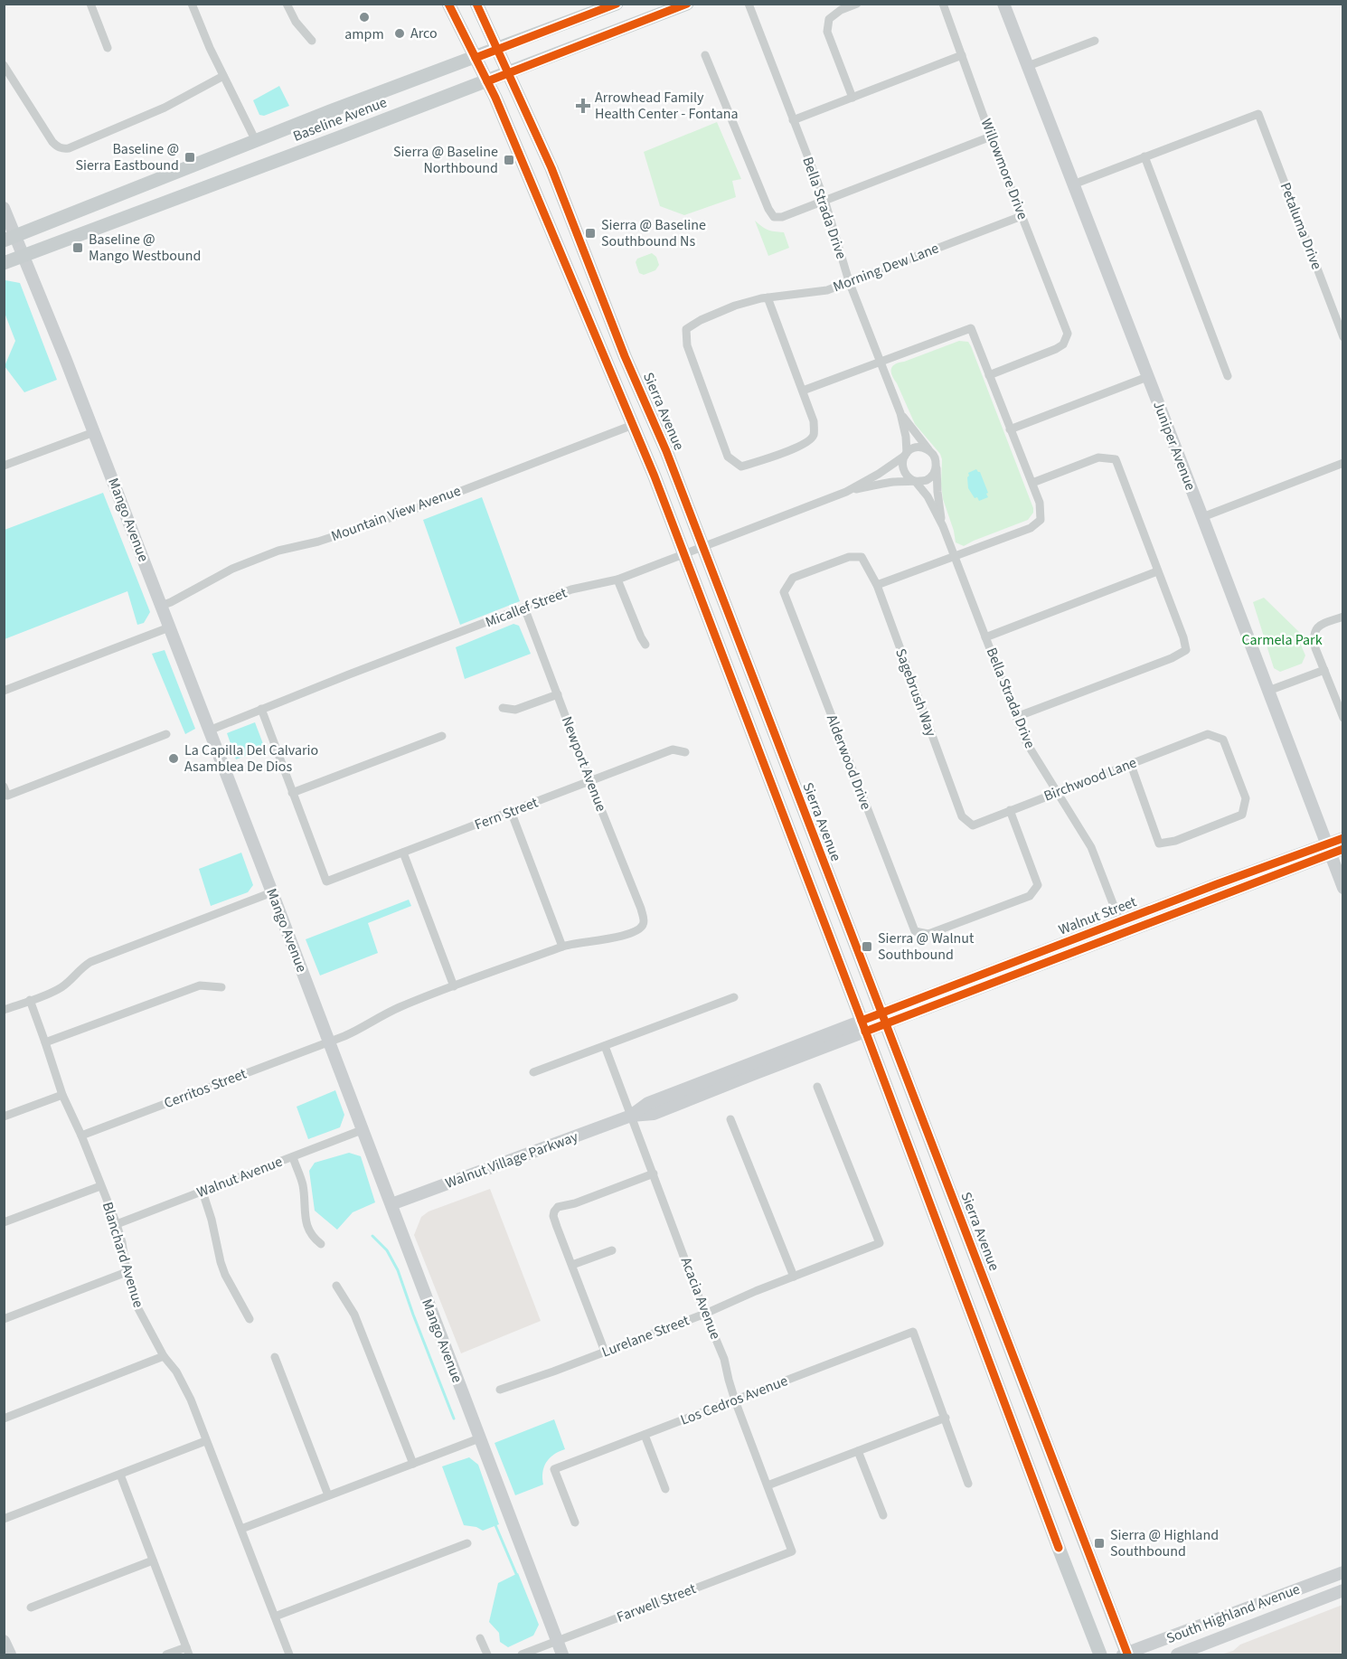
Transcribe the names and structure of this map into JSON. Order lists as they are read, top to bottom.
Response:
{
  "streets": {
    "main road": ["Baseline Avenue", "Sierra Avenue"],
    "street": [
      "Willowmore Drive",
      "Bella Strada Drive",
      "Petaluma Drive",
      "Morning Dew Lane",
      "Juniper Avenue",
      "Mountain View Avenue",
      "Mango Avenue",
      "Micallef Street",
      "Sagebrush Way",
      "Alderwood Drive",
      "Newport Avenue",
      "Birchwood Lane",
      "Fern Street",
      "Walnut Street",
      "Cerritos Street",
      "Walnut Village Parkway",
      "Walnut Avenue",
      "Blanchard Avenue",
      "Acacia Avenue",
      "Lurelane Street",
      "Los Cedros Avenue",
      "Farwell Street",
      "South Highland Avenue"
    ]
  },
  "crossings": [
    ["Baseline Avenue", "Sierra Avenue"],
    ["Baseline Avenue", "Mango Avenue"],
    ["Willowmore Drive", "Morning Dew Lane"],
    ["Bella Strada Drive", "Morning Dew Lane"],
    ["Bella Strada Drive", "Micallef Street"],
    ["Bella Strada Drive", "Birchwood Lane"],
    ["Bella Strada Drive", "Walnut Street"],
    ["Sierra Avenue", "Micallef Street"],
    ["Sierra Avenue", "Walnut Street"],
    ["Sierra Avenue", "South Highland Avenue"],
    ["Juniper Avenue", "Walnut Street"],
    ["Mountain View Avenue", "Mango Avenue"],
    ["Mango Avenue", "Micallef Street"],
    ["Mango Avenue", "Cerritos Street"],
    ["Mango Avenue", "Walnut Village Parkway"],
    ["Mango Avenue", "Walnut Avenue"],
    ["Mango Avenue", "Farwell Street"],
    ["Micallef Street", "Newport Avenue"],
    ["Sagebrush Way", "Alderwood Drive"],
    ["Sagebrush Way", "Birchwood Lane"],
    ["Alderwood Drive", "Birchwood Lane"],
    ["Newport Avenue", "Fern Street"],
    ["Newport Avenue", "Cerritos Street"],
    ["Walnut Street", "Walnut Village Parkway"],
    ["Cerritos Street", "Blanchard Avenue"],
    ["Walnut Village Parkway", "Acacia Avenue"],
    ["Walnut Avenue", "Blanchard Avenue"],
    ["Acacia Avenue", "Lurelane Street"],
    ["Acacia Avenue", "Los Cedros Avenue"],
    ["Acacia Avenue", "Farwell Street"]
  ],
  "parks": ["Carmela Park"],
  "places": {
    "other": ["ampm", "Arco", "La Capilla Del Calvario Asamblea De Dios"],
    "health": ["Arrowhead Family Health Center - Fontana"],
    "transit": [
      "Baseline @ Sierra Eastbound",
      "Sierra @ Baseline Northbound",
      "Sierra @ Baseline Southbound Ns",
      "Baseline @ Mango Westbound",
      "Sierra @ Walnut Southbound",
      "Sierra @ Highland Southbound"
    ]
  }
}
